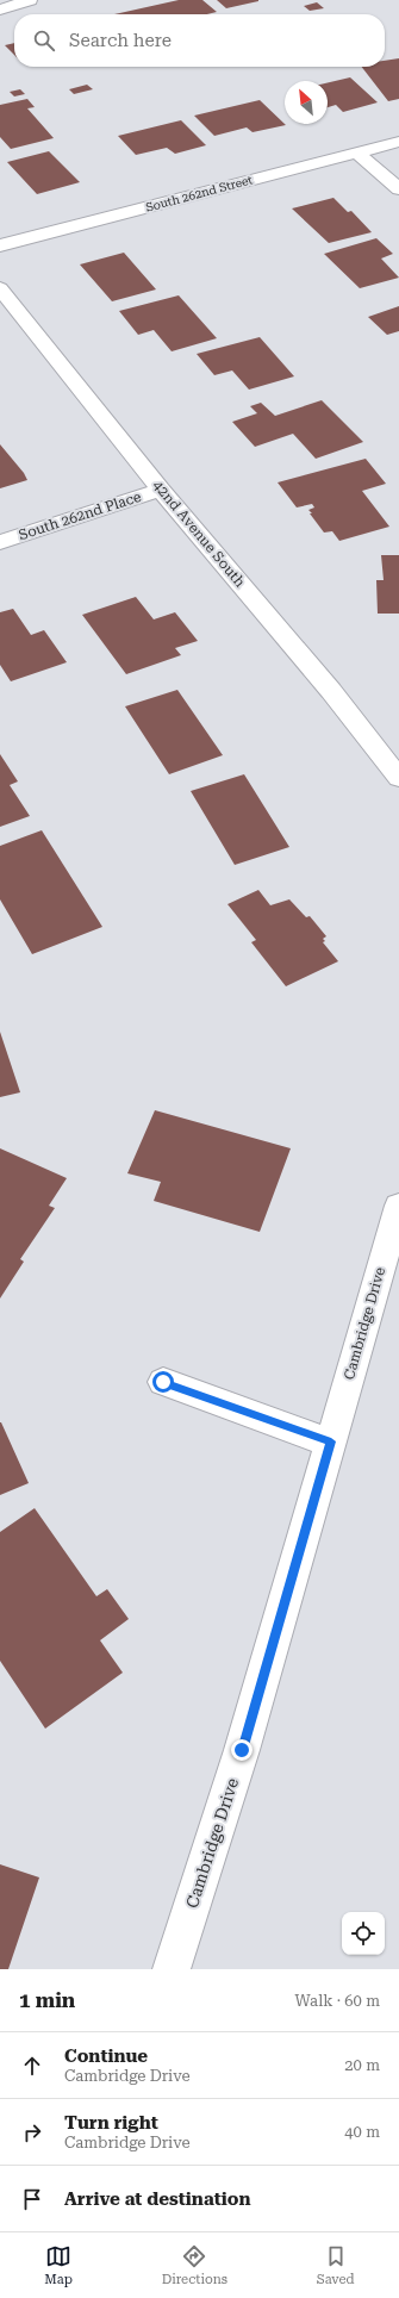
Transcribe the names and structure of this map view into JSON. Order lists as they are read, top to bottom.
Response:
{
  "streets": {
    "street": [
      "South 262nd Street",
      "South 262nd Place",
      "42nd Avenue South",
      "Cambridge Drive"
    ]
  },
  "crossings": [
    ["South 262nd Place", "42nd Avenue South"]
  ],
  "north": "top left",
  "page": {
    "search": "Search here",
    "heading": ["1 min", "Walk · 60 m"],
    "list": [
      ["Continue", "Cambridge Drive", "20 m"],
      ["Turn right", "Cambridge Drive", "40 m"],
      "Arrive at destination"
    ],
    "nav": ["Map", "Directions", "Saved"]
  }
}
